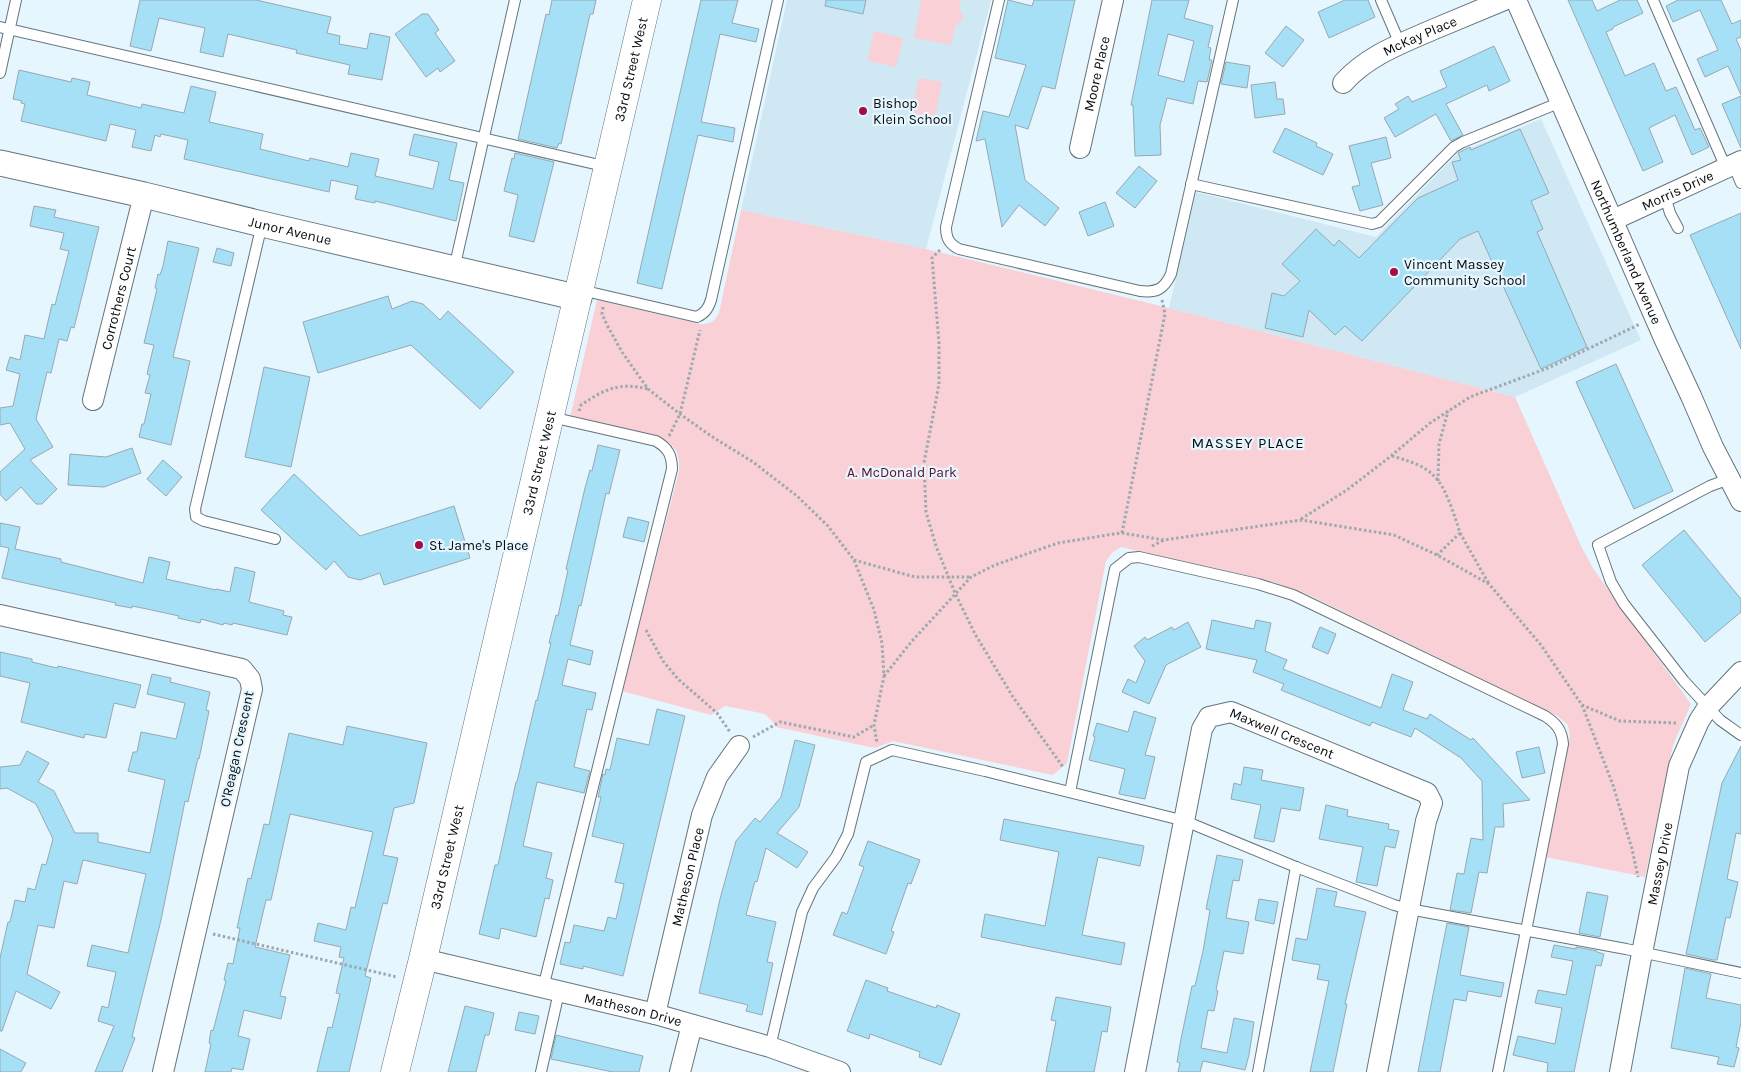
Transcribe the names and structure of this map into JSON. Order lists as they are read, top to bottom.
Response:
{
  "streets": {
    "main road": ["33rd Street West"],
    "street": [
      "McKay Place",
      "Moore Place",
      "Morris Drive",
      "Junor Avenue",
      "Northumberland Avenue",
      "Corrothers Court",
      "Maxwell Crescent",
      "O'Reagan Crescent",
      "Massey Drive",
      "Matheson Place",
      "Matheson Drive"
    ]
  },
  "crossings": [
    ["33rd Street West", "Junor Avenue"],
    ["33rd Street West", "Matheson Drive"],
    ["Morris Drive", "Northumberland Avenue"],
    ["Junor Avenue", "Corrothers Court"],
    ["Matheson Place", "Matheson Drive"]
  ],
  "districts": ["MASSEY PLACE"],
  "parks": ["A. McDonald Park"],
  "places": ["Bishop Klein School", "Vincent Massey Community School", "St. Jame's Place"]
}
